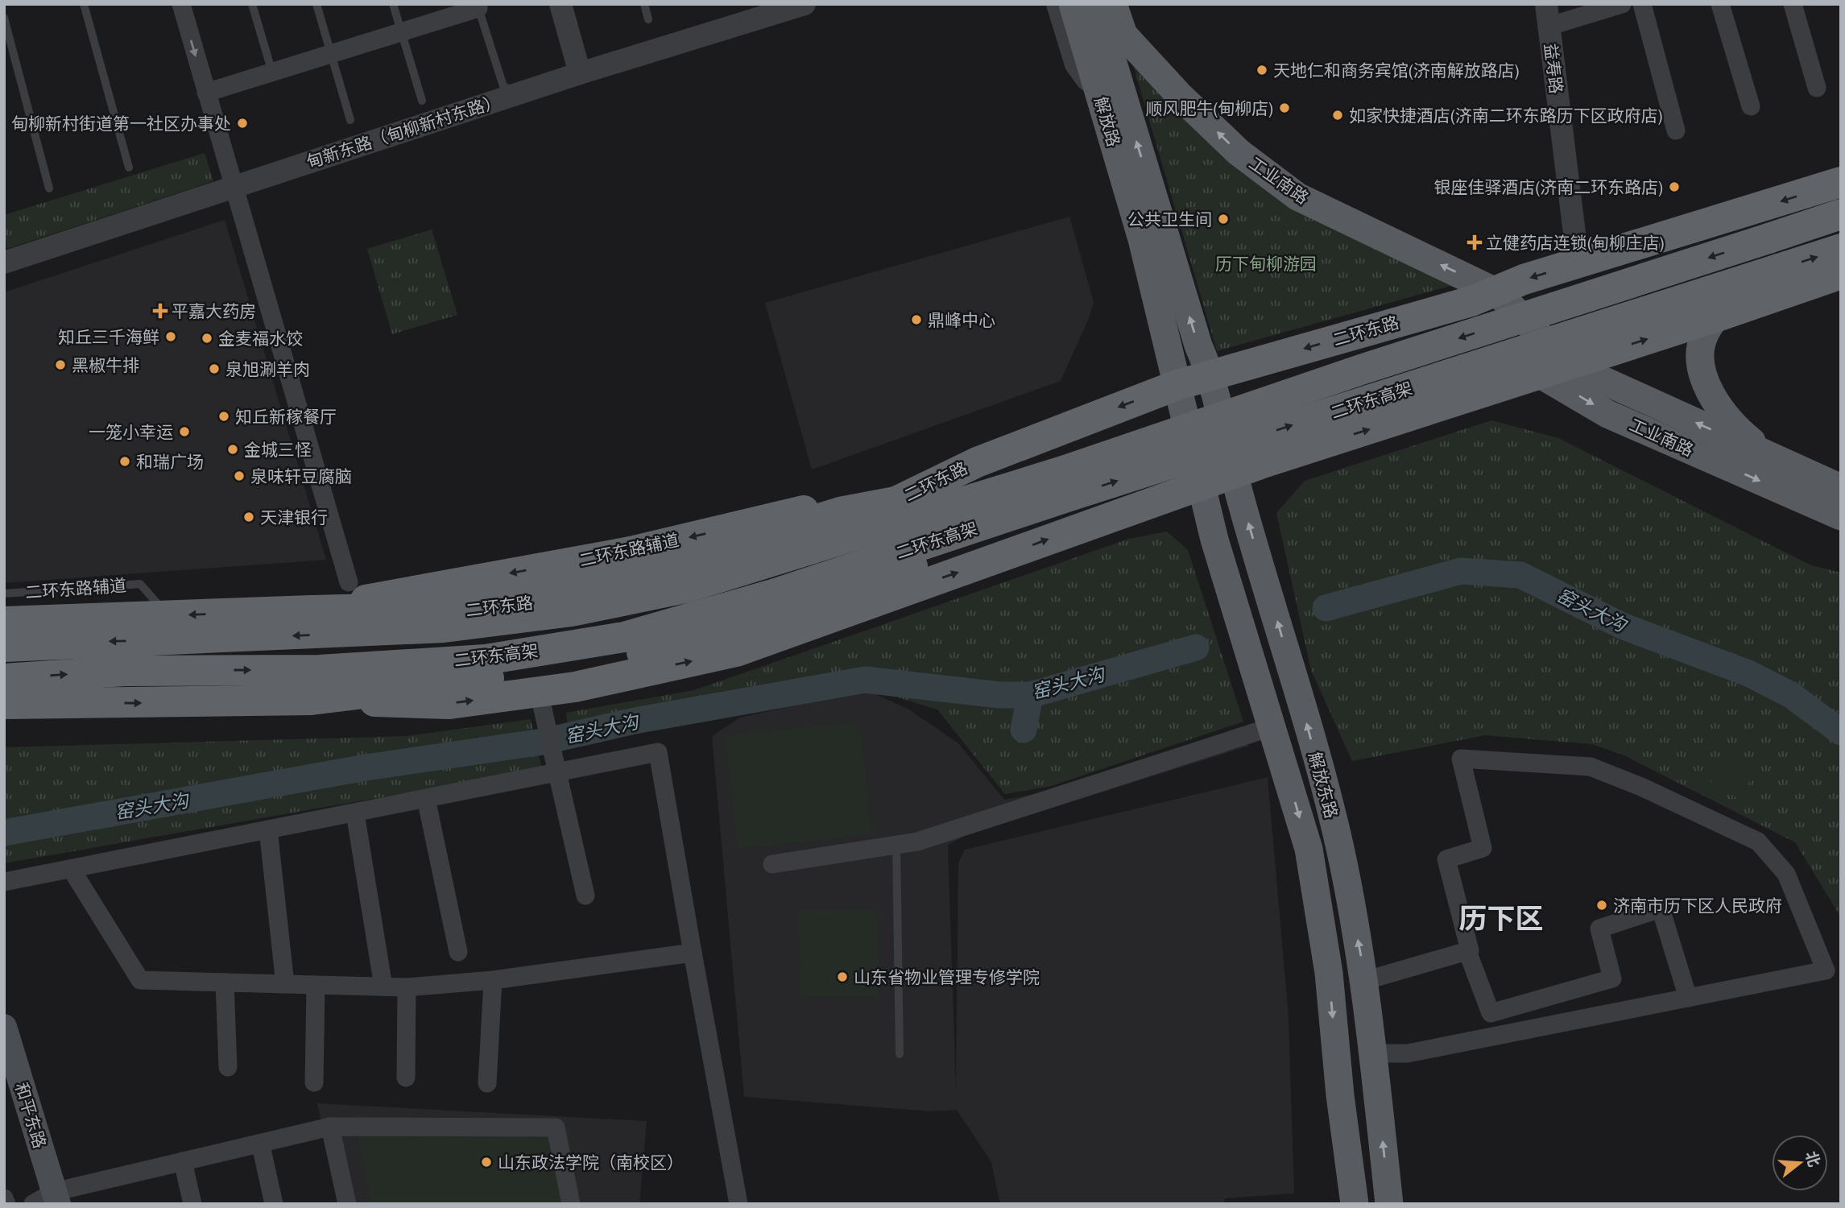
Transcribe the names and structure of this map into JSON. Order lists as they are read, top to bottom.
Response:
{
  "streets": {
    "highway": ["二环东路", "二环东高架", "二环东路辅道"],
    "main road": [
      "解放路",
      "工业南路",
      "解放东路",
      "和平东路"
    ],
    "street": ["益寿路", "甸新东路（甸柳新村东路）"]
  },
  "crossings": [
    ["益寿路", "二环东路"],
    ["解放路", "工业南路"],
    ["解放路", "二环东路"],
    ["解放路", "解放东路"],
    ["工业南路", "二环东路"],
    ["二环东路", "二环东路辅道"],
    ["二环东路", "解放东路"]
  ],
  "districts": ["历下区"],
  "water": ["窑头大沟"],
  "parks": ["历下甸柳游园"],
  "places": {
    "other": [
      "天地仁和商务宾馆(济南解放路店)",
      "顺风肥牛(甸柳店)",
      "如家快捷酒店(济南二环东路历下区政府店)",
      "甸柳新村街道第一社区办事处",
      "银座佳驿酒店(济南二环东路店)",
      "公共卫生间",
      "鼎峰中心",
      "知丘三千海鲜",
      "金麦福水饺",
      "黑椒牛排",
      "泉旭涮羊肉",
      "知丘新稼餐厅",
      "一笼小幸运",
      "金城三怪",
      "和瑞广场",
      "泉味轩豆腐脑",
      "天津银行",
      "济南市历下区人民政府",
      "山东省物业管理专修学院",
      "山东政法学院（南校区）"
    ],
    "health": ["立健药店连锁(甸柳庄店)", "平嘉大药房"]
  },
  "north": "right"
}
